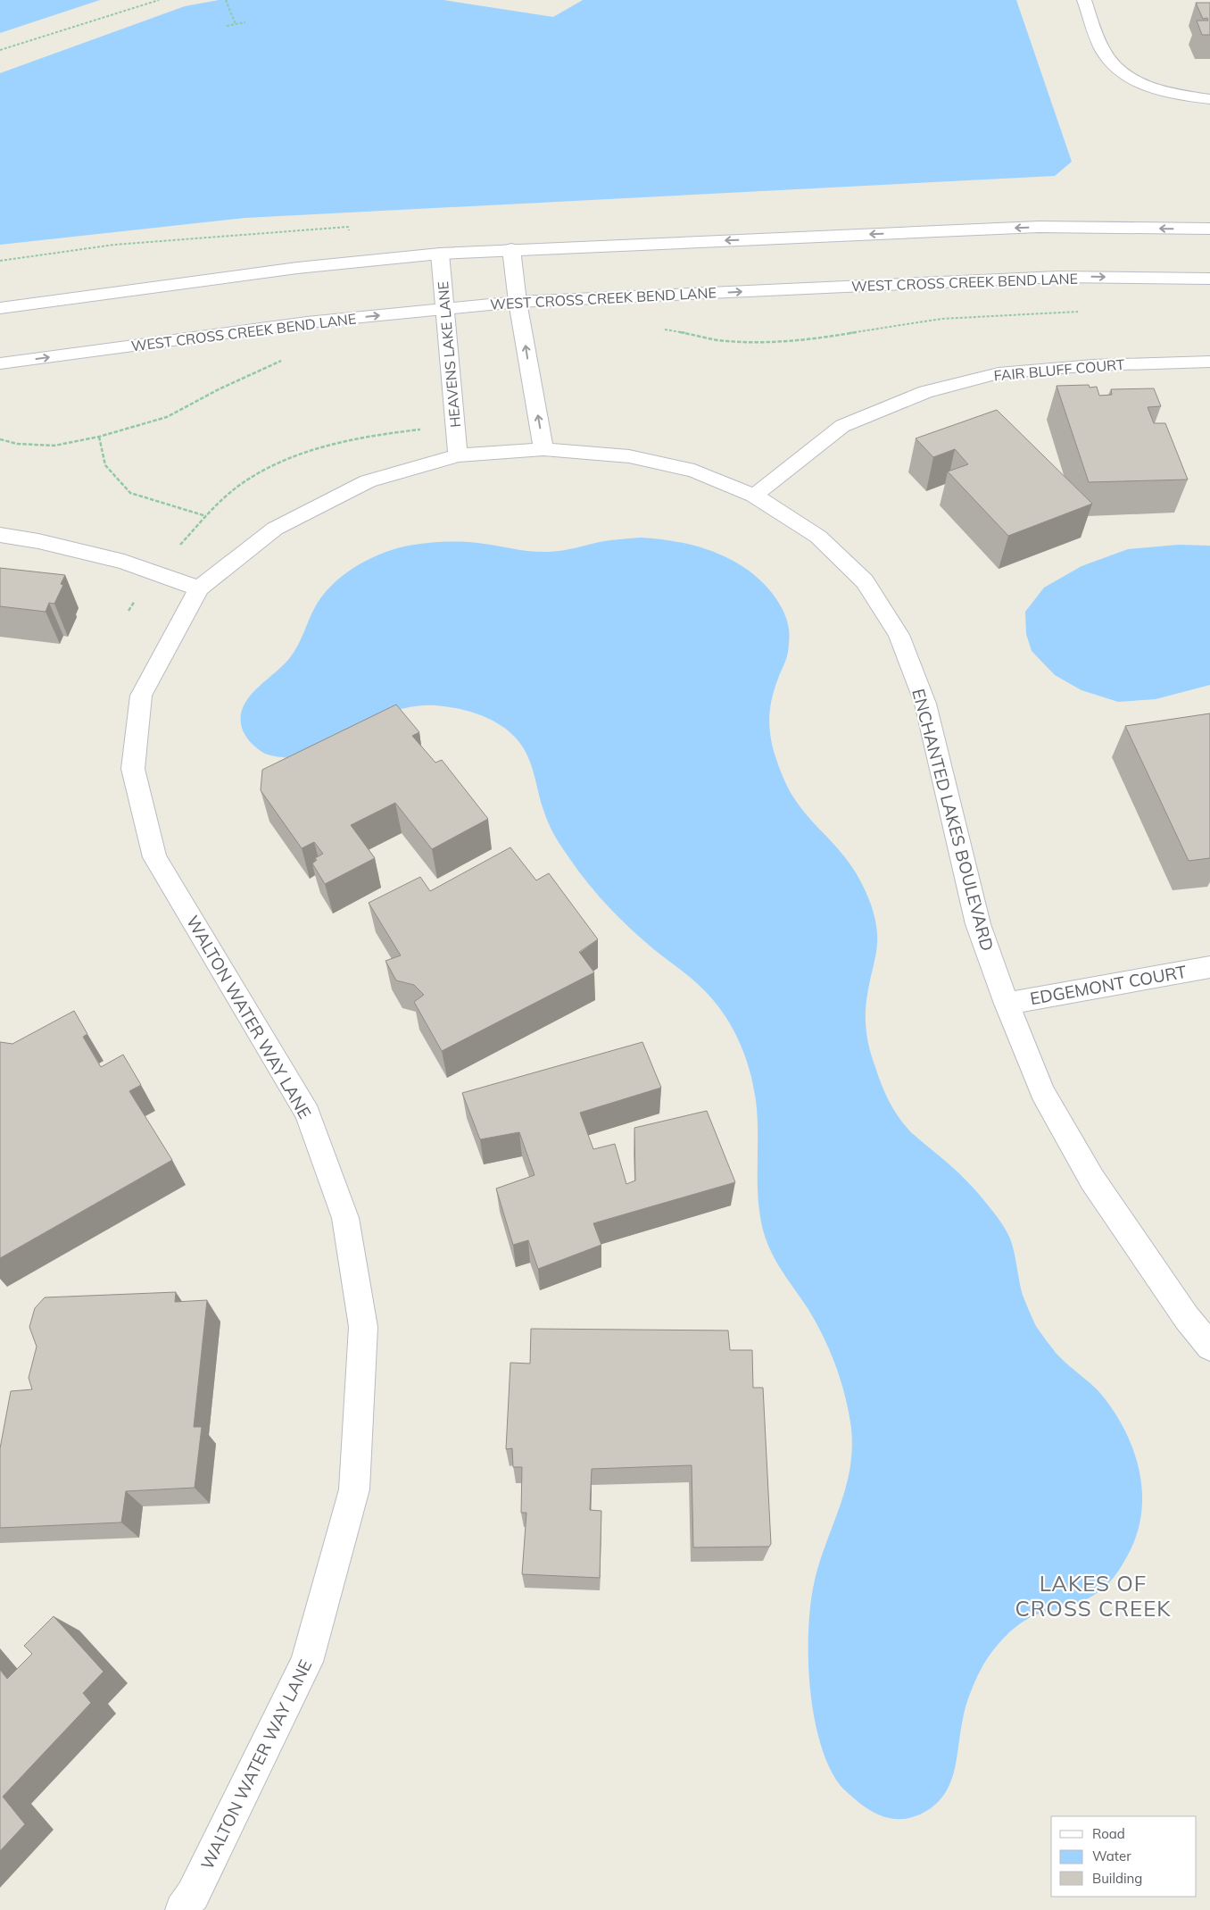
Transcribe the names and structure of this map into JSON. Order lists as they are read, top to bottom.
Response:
{
  "streets": {
    "street": [
      "WEST CROSS CREEK BEND LANE",
      "HEAVENS LAKE LANE",
      "FAIR BLUFF COURT",
      "ENCHANTED LAKES BOULEVARD",
      "EDGEMONT COURT",
      "WALTON WATER WAY LANE"
    ]
  },
  "crossings": [
    ["WEST CROSS CREEK BEND LANE", "HEAVENS LAKE LANE"],
    ["HEAVENS LAKE LANE", "ENCHANTED LAKES BOULEVARD"],
    ["HEAVENS LAKE LANE", "WALTON WATER WAY LANE"],
    ["FAIR BLUFF COURT", "ENCHANTED LAKES BOULEVARD"],
    ["ENCHANTED LAKES BOULEVARD", "EDGEMONT COURT"],
    ["ENCHANTED LAKES BOULEVARD", "WALTON WATER WAY LANE"]
  ],
  "districts": ["LAKES OF CROSS CREEK"],
  "legend": ["Road", "Water", "Building"]
}
